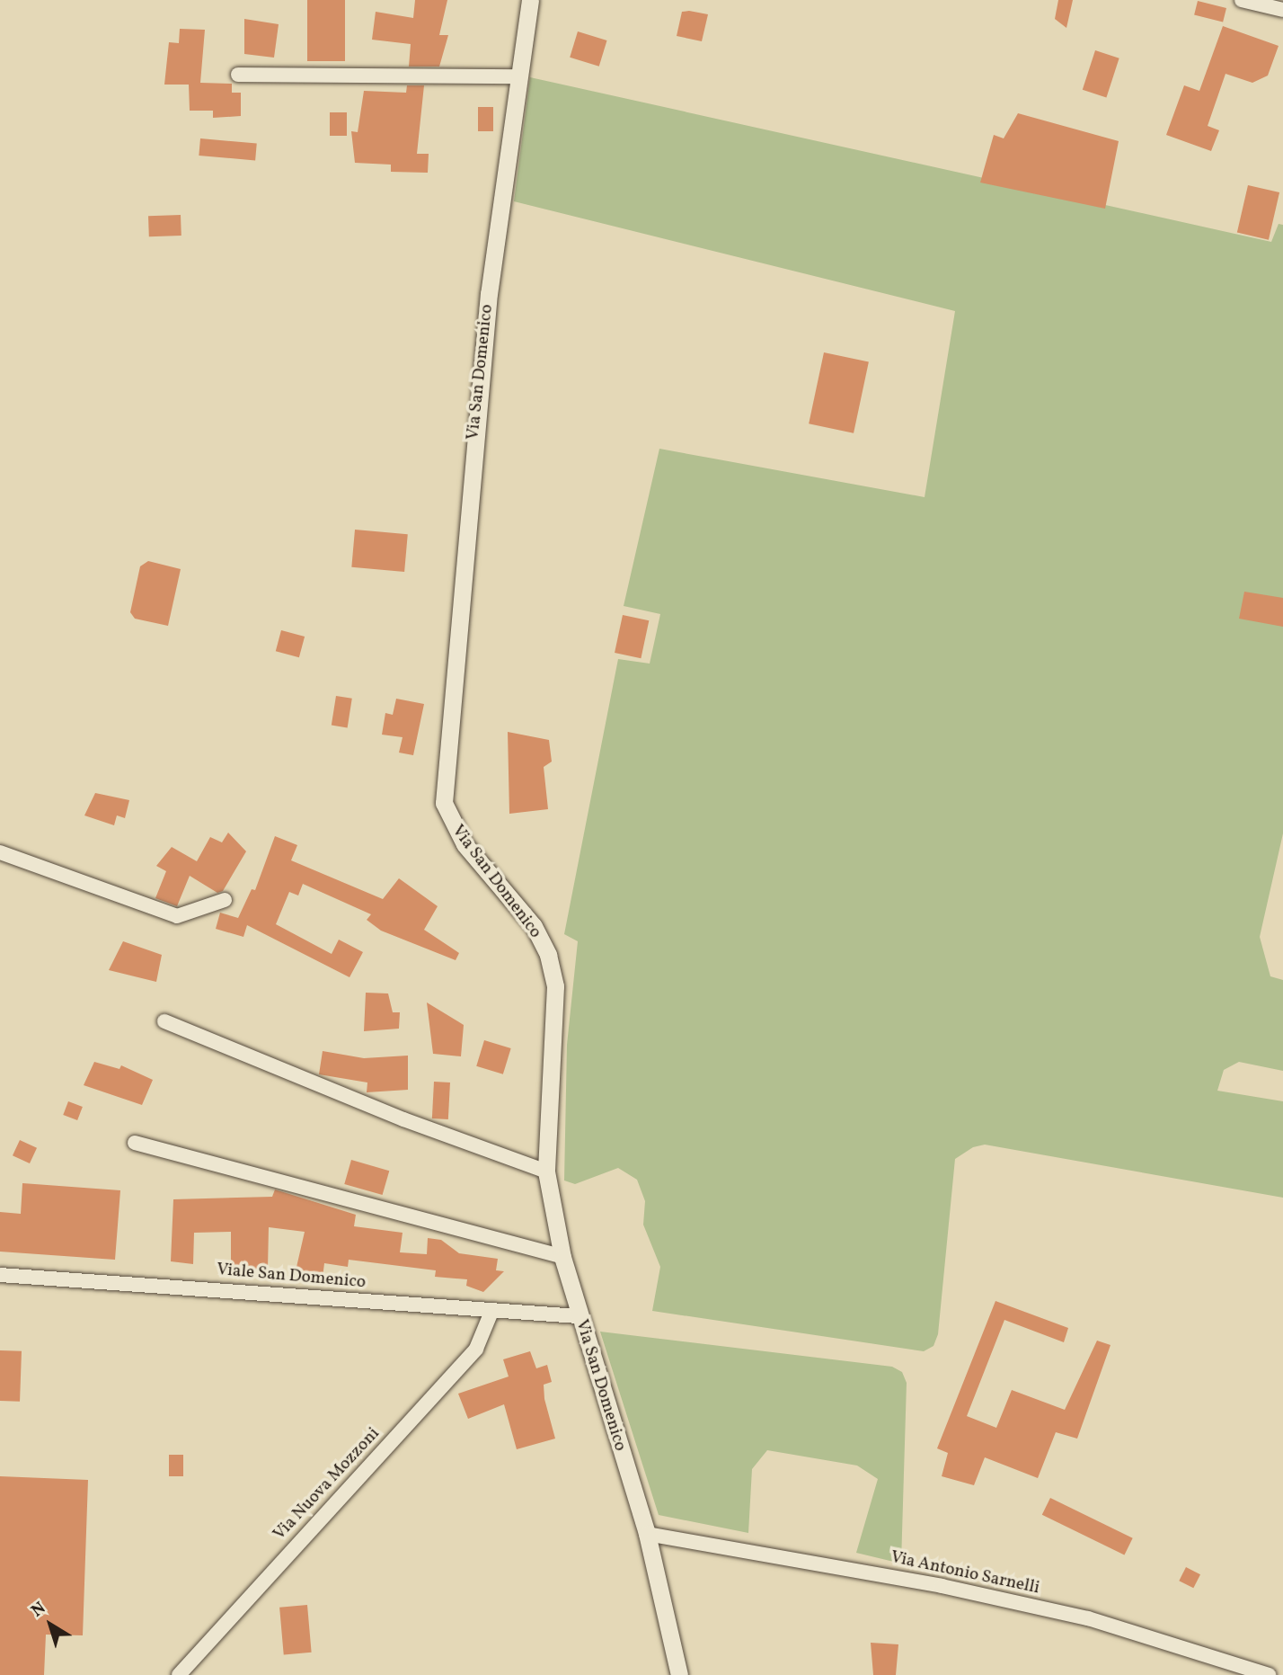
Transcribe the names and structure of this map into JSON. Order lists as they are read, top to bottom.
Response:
{
  "streets": {
    "street": [
      "Via San Domenico",
      "Viale San Domenico",
      "Via Nuova Mozzoni",
      "Via Antonio Sarnelli"
    ]
  },
  "crossings": [
    ["Via San Domenico", "Viale San Domenico"],
    ["Via San Domenico", "Via Antonio Sarnelli"],
    ["Viale San Domenico", "Via Nuova Mozzoni"]
  ],
  "north": "top left"
}
